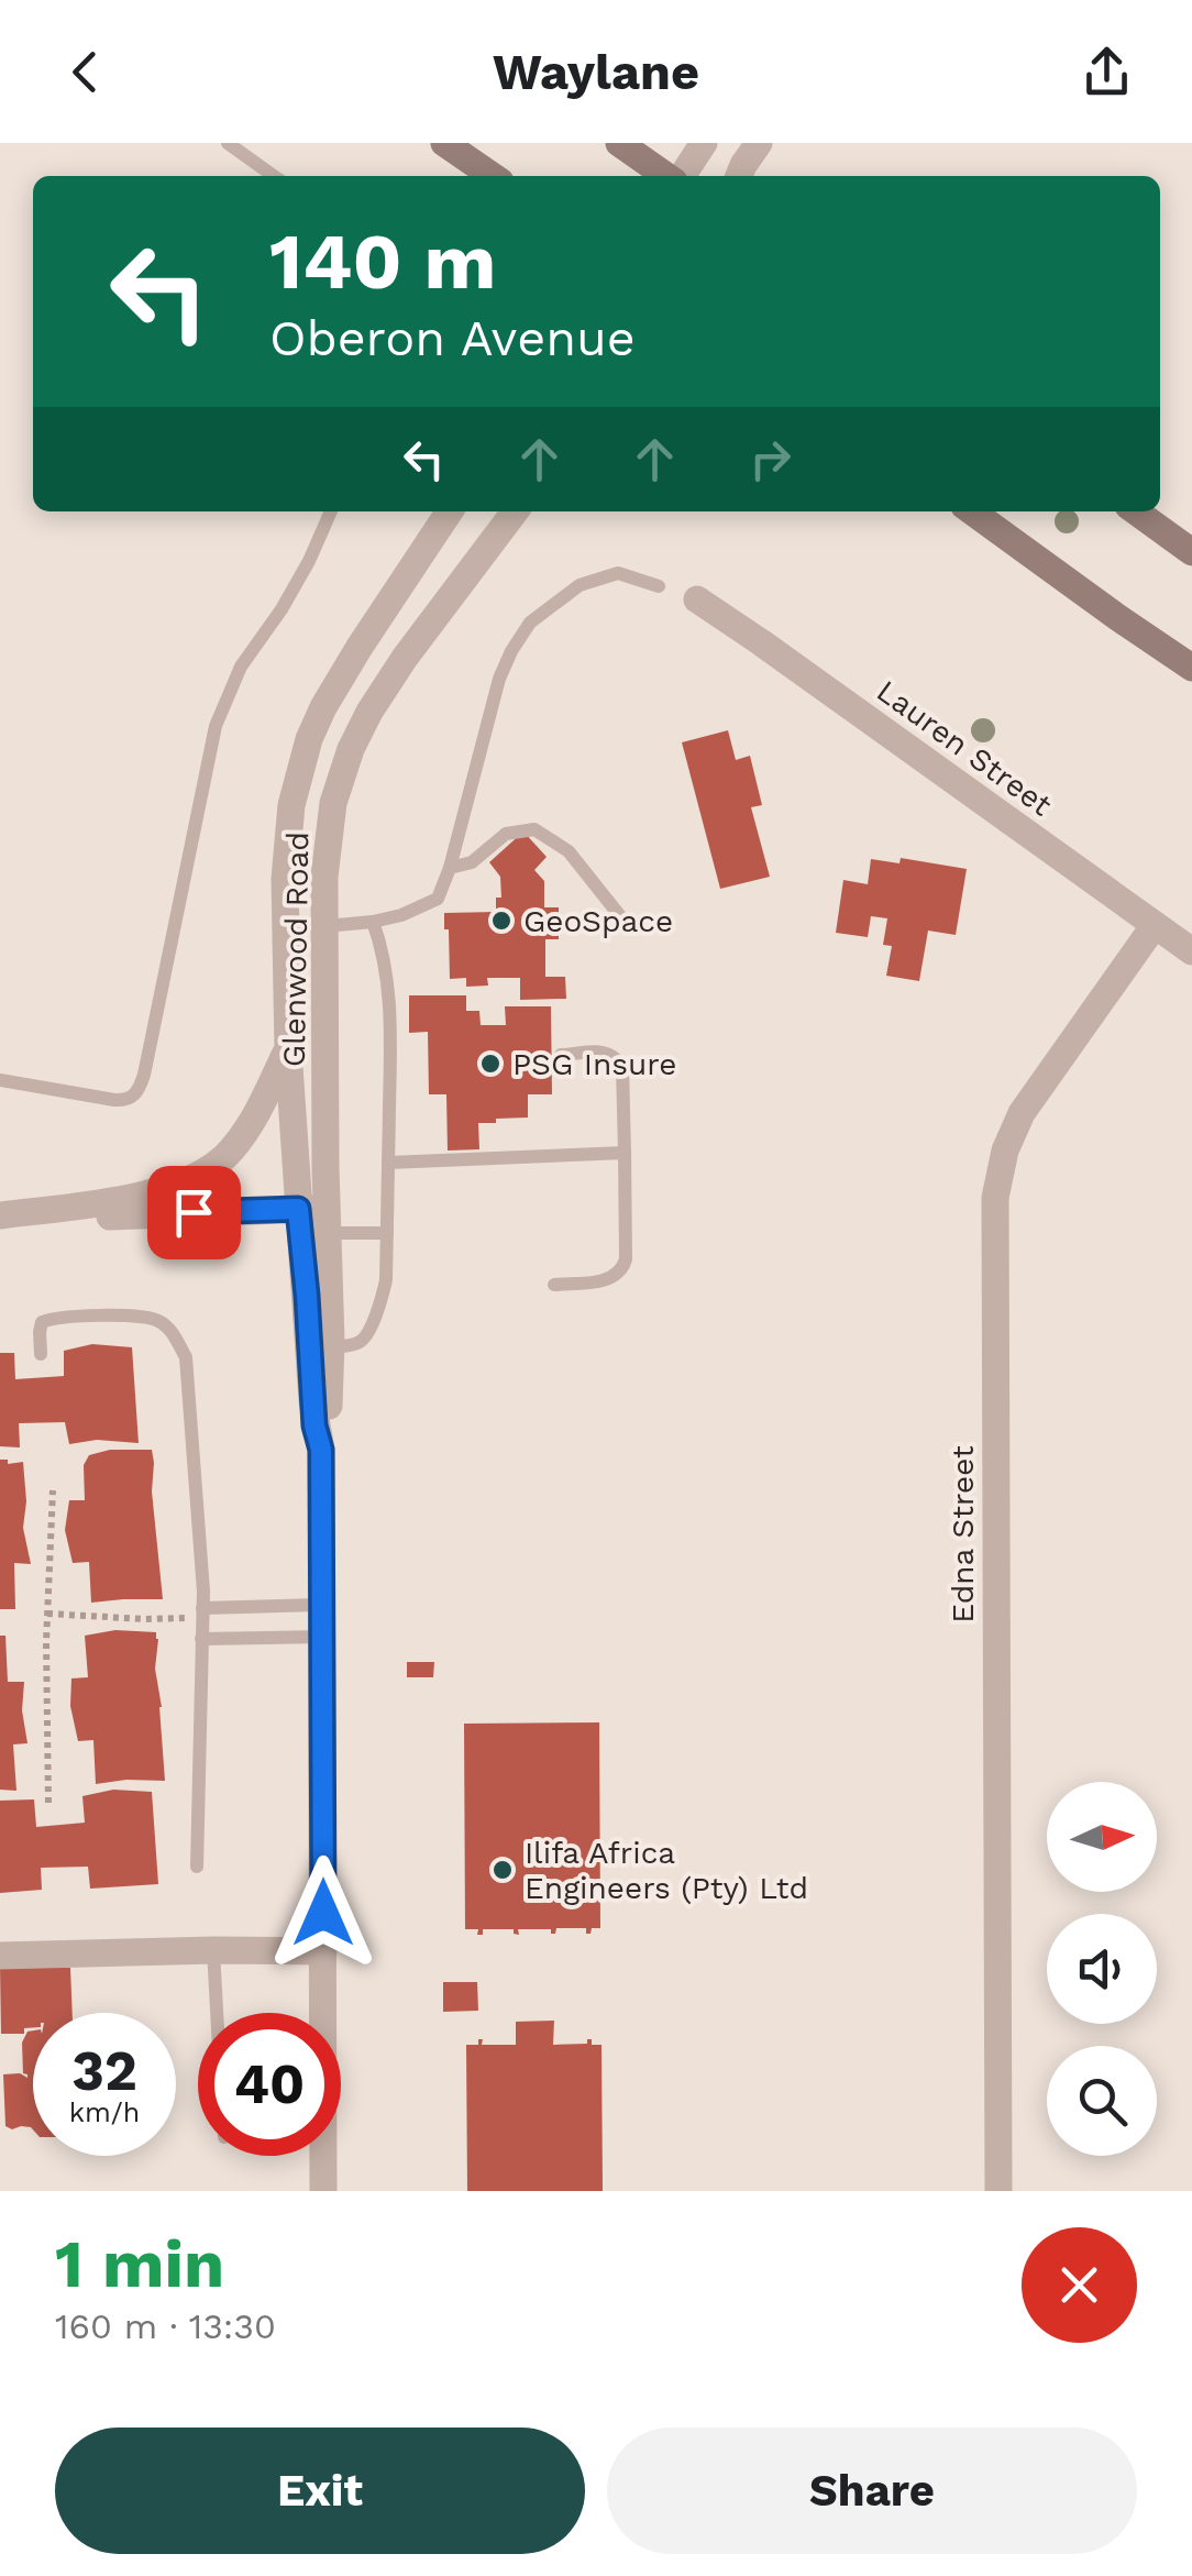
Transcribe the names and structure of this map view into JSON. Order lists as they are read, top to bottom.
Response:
{
  "streets": {
    "street": ["Lauren Street", "Glenwood Road", "Edna Street"]
  },
  "crossings": [
    ["Lauren Street", "Edna Street"]
  ],
  "places": ["GeoSpace", "PSG Insure", "Ilifa Africa Engineers (Pty) Ltd"],
  "north": "right",
  "page": {
    "header": "Waylane",
    "turn": ["140 m", "Oberon Avenue"],
    "speed": "32 km/h",
    "limit": "40",
    "heading": ["1 min", "160 m · 13:30"],
    "buttons": ["Exit", "Share"]
  }
}
